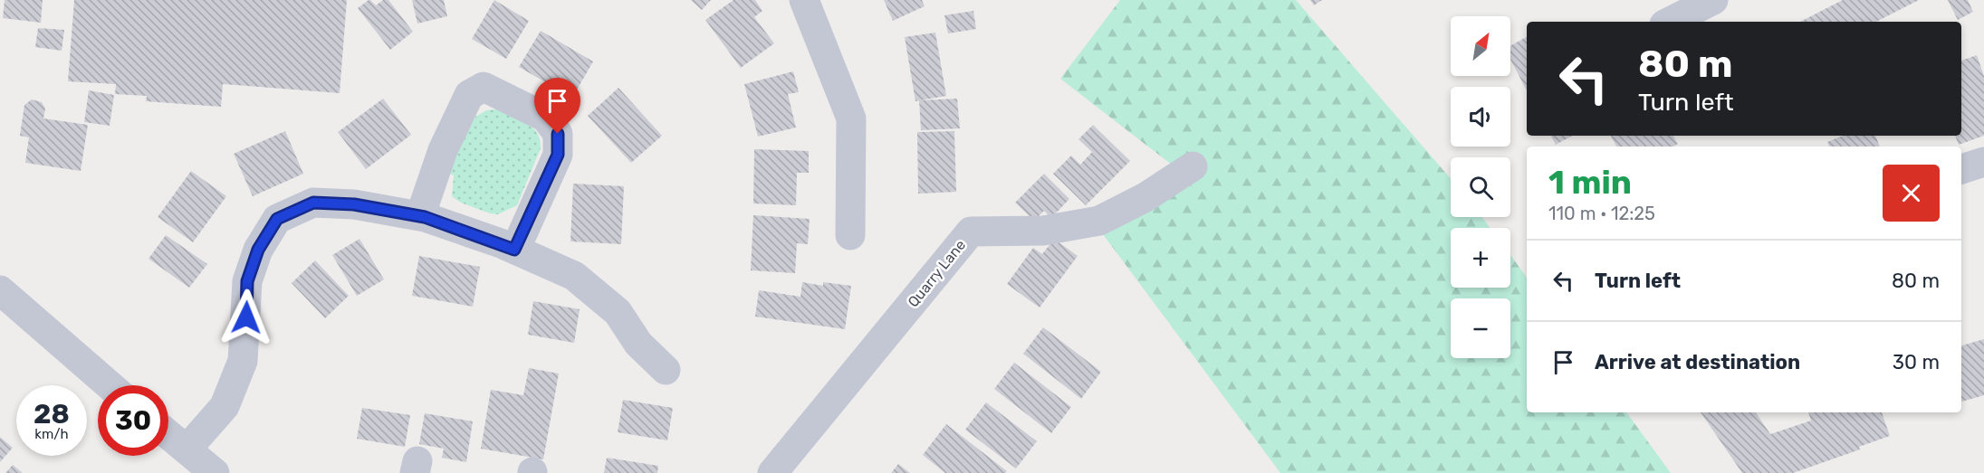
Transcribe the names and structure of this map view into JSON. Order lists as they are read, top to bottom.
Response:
{
  "streets": {
    "street": ["Quarry Lane"]
  },
  "north": "top right",
  "page": {
    "map_buttons": ["+", "−"],
    "turn": ["80 m", "Turn left"],
    "heading": ["1 min", "110 m · 12:25"],
    "list": [
      {
        "name": "Turn left",
        "value": "80 m"
      },
      {
        "name": "Arrive at destination",
        "value": "30 m"
      }
    ],
    "speed": "28 km/h",
    "limit": "30"
  }
}
